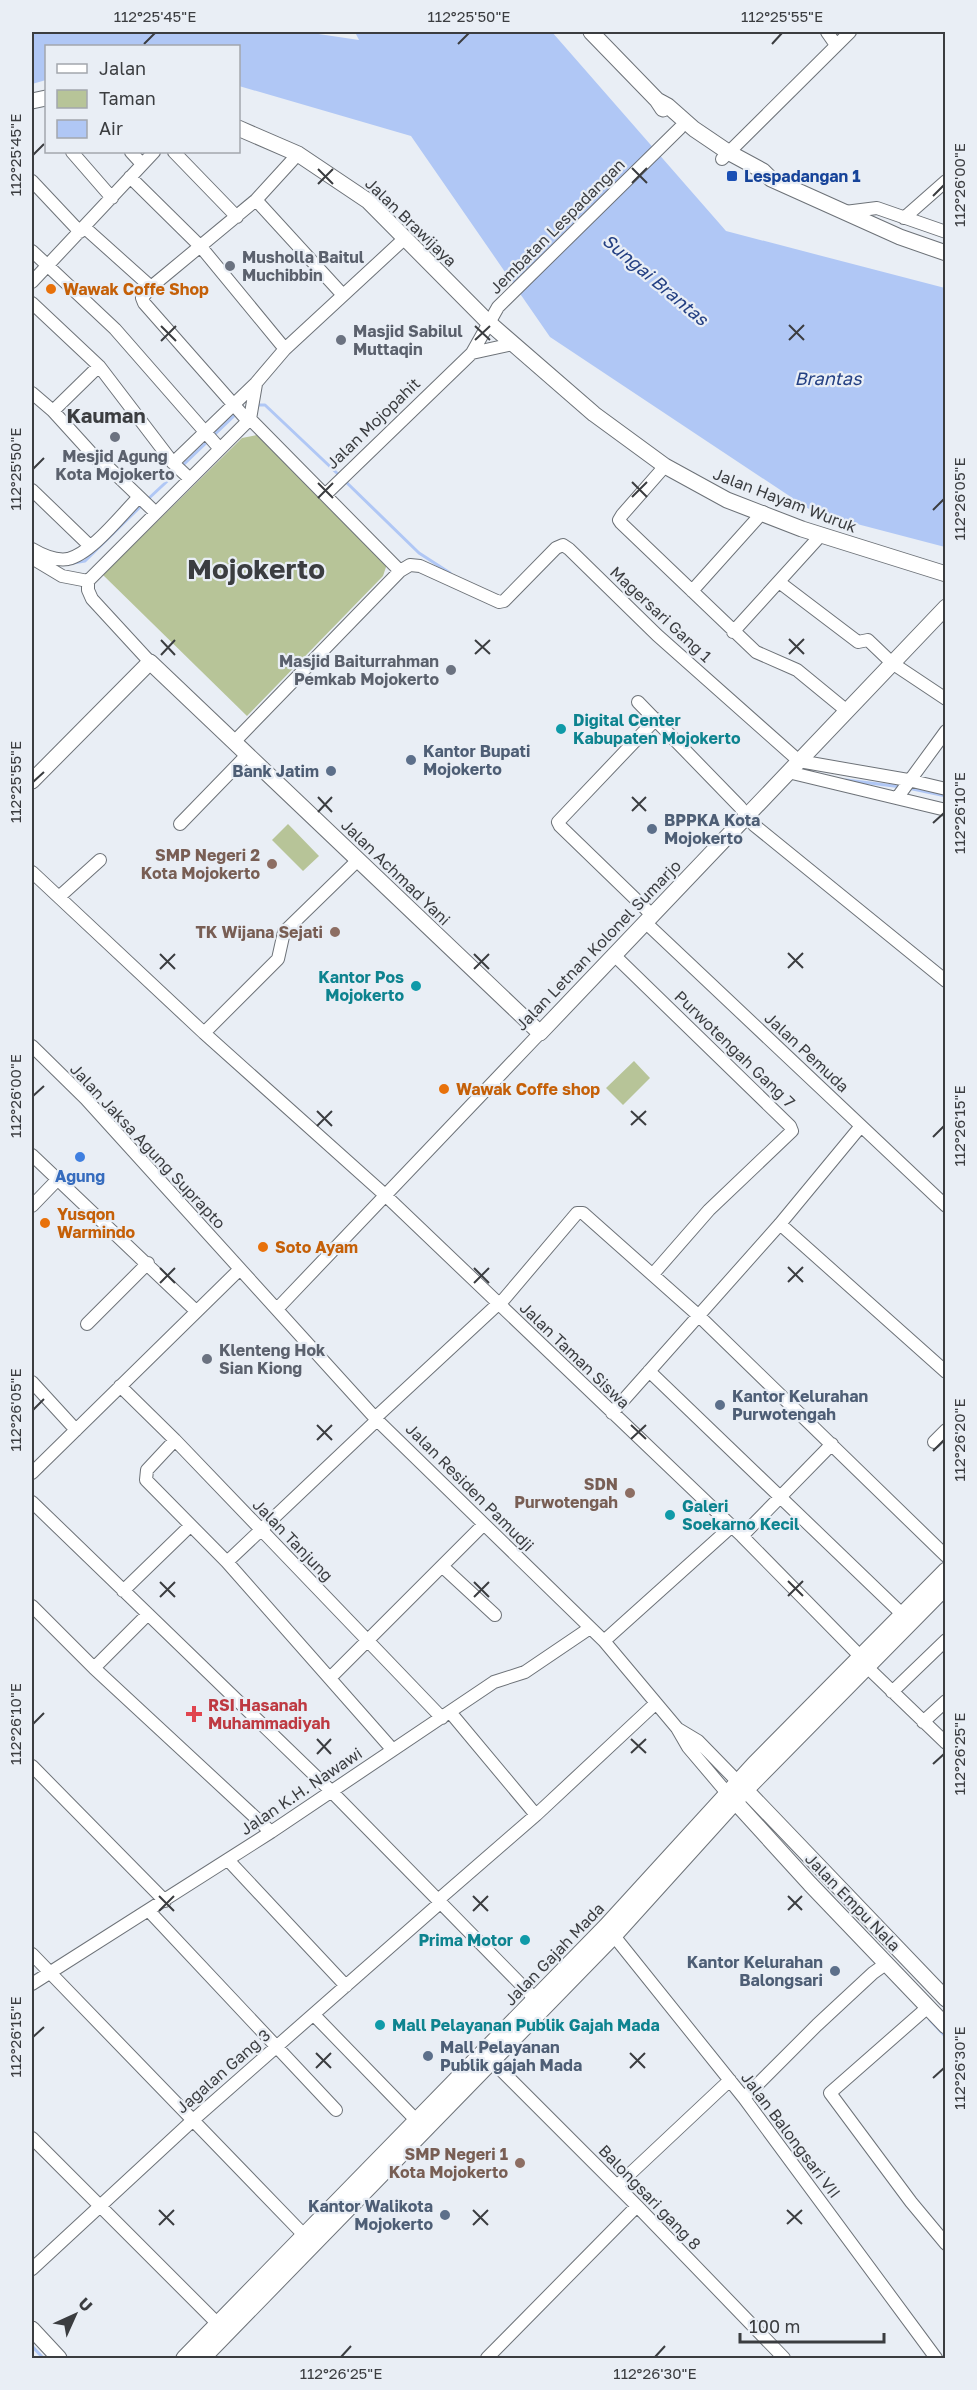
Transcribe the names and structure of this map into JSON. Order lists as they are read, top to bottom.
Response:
{
  "streets": {
    "main road": [
      "Jalan Brawijaya",
      "Jalan Hayam Wuruk",
      "Jalan Achmad Yani",
      "Jalan Letnan Kolonel Sumarjo",
      "Jalan Empu Nala",
      "Jalan Gajah Mada"
    ],
    "street": [
      "Jembatan Lespadangan",
      "Jalan Mojopahit",
      "Magersari Gang 1",
      "Purwotengah Gang 7",
      "Jalan Pemuda",
      "Jalan Jaksa Agung Suprapto",
      "Jalan Taman Siswa",
      "Jalan Residen Pamudji",
      "Jalan Tanjung",
      "Jalan K.H. Nawawi",
      "Jagalan Gang 3",
      "Jalan Balongsari VII",
      "Balongsari gang 8"
    ]
  },
  "crossings": [
    ["Jalan Brawijaya", "Jembatan Lespadangan"],
    ["Jalan Brawijaya", "Jalan Mojopahit"],
    ["Jalan Brawijaya", "Jalan Hayam Wuruk"],
    ["Jembatan Lespadangan", "Jalan Mojopahit"],
    ["Magersari Gang 1", "Jalan Letnan Kolonel Sumarjo"],
    ["Jalan Achmad Yani", "Jalan Letnan Kolonel Sumarjo"],
    ["Jalan Letnan Kolonel Sumarjo", "Purwotengah Gang 7"],
    ["Jalan Letnan Kolonel Sumarjo", "Jalan Pemuda"],
    ["Jalan Letnan Kolonel Sumarjo", "Jalan Taman Siswa"],
    ["Jalan Letnan Kolonel Sumarjo", "Jalan Residen Pamudji"],
    ["Jalan Jaksa Agung Suprapto", "Jalan Residen Pamudji"],
    ["Jalan Taman Siswa", "Jalan Gajah Mada"],
    ["Jalan Residen Pamudji", "Jalan K.H. Nawawi"],
    ["Jalan Residen Pamudji", "Jalan Empu Nala"],
    ["Jalan Residen Pamudji", "Jalan Gajah Mada"],
    ["Jalan Residen Pamudji", "Jagalan Gang 3"],
    ["Jalan Tanjung", "Jalan K.H. Nawawi"],
    ["Jalan Tanjung", "Jagalan Gang 3"],
    ["Jalan Empu Nala", "Jalan Gajah Mada"],
    ["Jalan Gajah Mada", "Jalan Balongsari VII"],
    ["Jalan Gajah Mada", "Balongsari gang 8"]
  ],
  "districts": ["Kauman", "Mojokerto"],
  "water": ["Sungai Brantas", "Brantas"],
  "places": {
    "transit": ["Lespadangan 1"],
    "other": [
      "Musholla Baitul Muchibbin",
      "Wawak Coffe Shop",
      "Masjid Sabilul Muttaqin",
      "Mesjid Agung Kota Mojokerto",
      "Masjid Baiturrahman Pemkab Mojokerto",
      "Digital Center Kabupaten Mojokerto",
      "Kantor Bupati Mojokerto",
      "Bank Jatim",
      "BPPKA Kota Mojokerto",
      "SMP Negeri 2 Kota Mojokerto",
      "TK Wijana Sejati",
      "Kantor Pos Mojokerto",
      "Wawak Coffe shop",
      "Agung",
      "Yusqon Warmindo",
      "Soto Ayam",
      "Klenteng Hok Sian Kiong",
      "Kantor Kelurahan Purwotengah",
      "SDN Purwotengah",
      "Galeri Soekarno Kecil",
      "Prima Motor",
      "Kantor Kelurahan Balongsari",
      "Mall Pelayanan Publik Gajah Mada",
      "Mall Pelayanan Publik gajah Mada",
      "SMP Negeri 1 Kota Mojokerto",
      "Kantor Walikota Mojokerto"
    ],
    "health": ["RSI Hasanah Muhammadiyah"]
  },
  "legend": ["Jalan", "Taman", "Air"],
  "scale_bar": "100 m",
  "north": "top right",
  "coordinates": [
    "112°25'45\"E",
    "112°25'50\"E",
    "112°25'55\"E",
    "112°26'00\"E",
    "112°26'05\"E",
    "112°26'10\"E",
    "112°26'15\"E",
    "112°26'20\"E",
    "112°26'25\"E",
    "112°26'30\"E"
  ]
}
